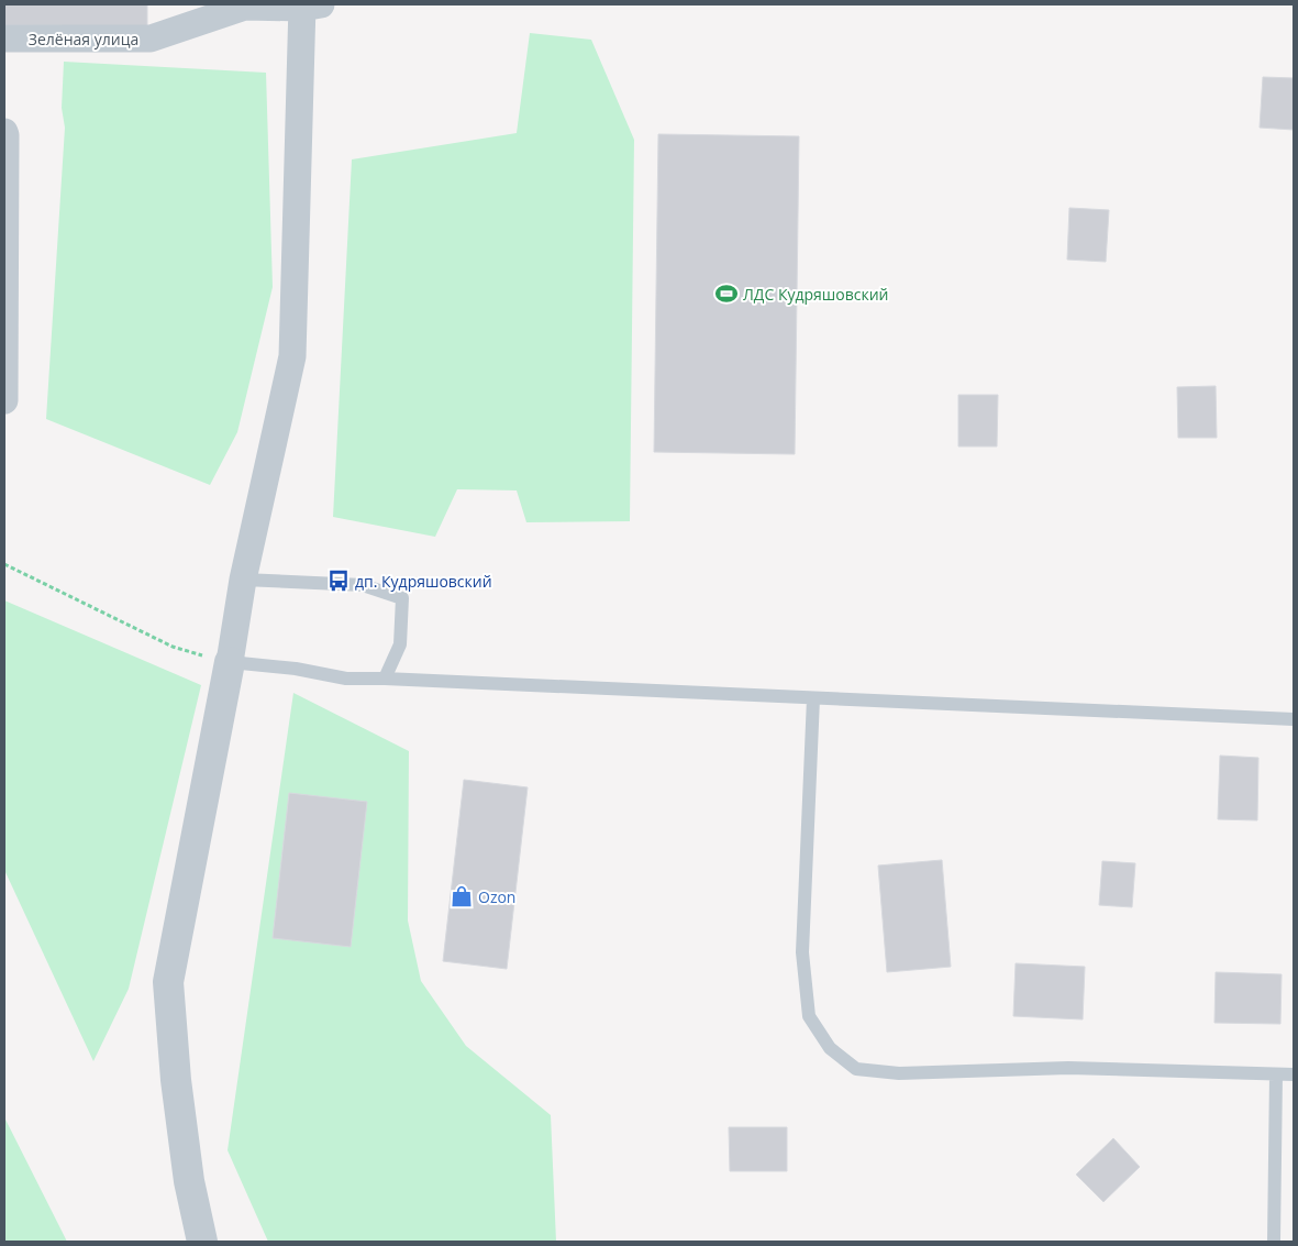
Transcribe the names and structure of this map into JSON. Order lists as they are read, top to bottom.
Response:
{
  "streets": {
    "street": ["Зелёная улица"]
  },
  "places": {
    "sports": ["ЛДС Кудряшовский"],
    "bus stop": ["дп. Кудряшовский"],
    "shop": ["Ozon"]
  }
}
